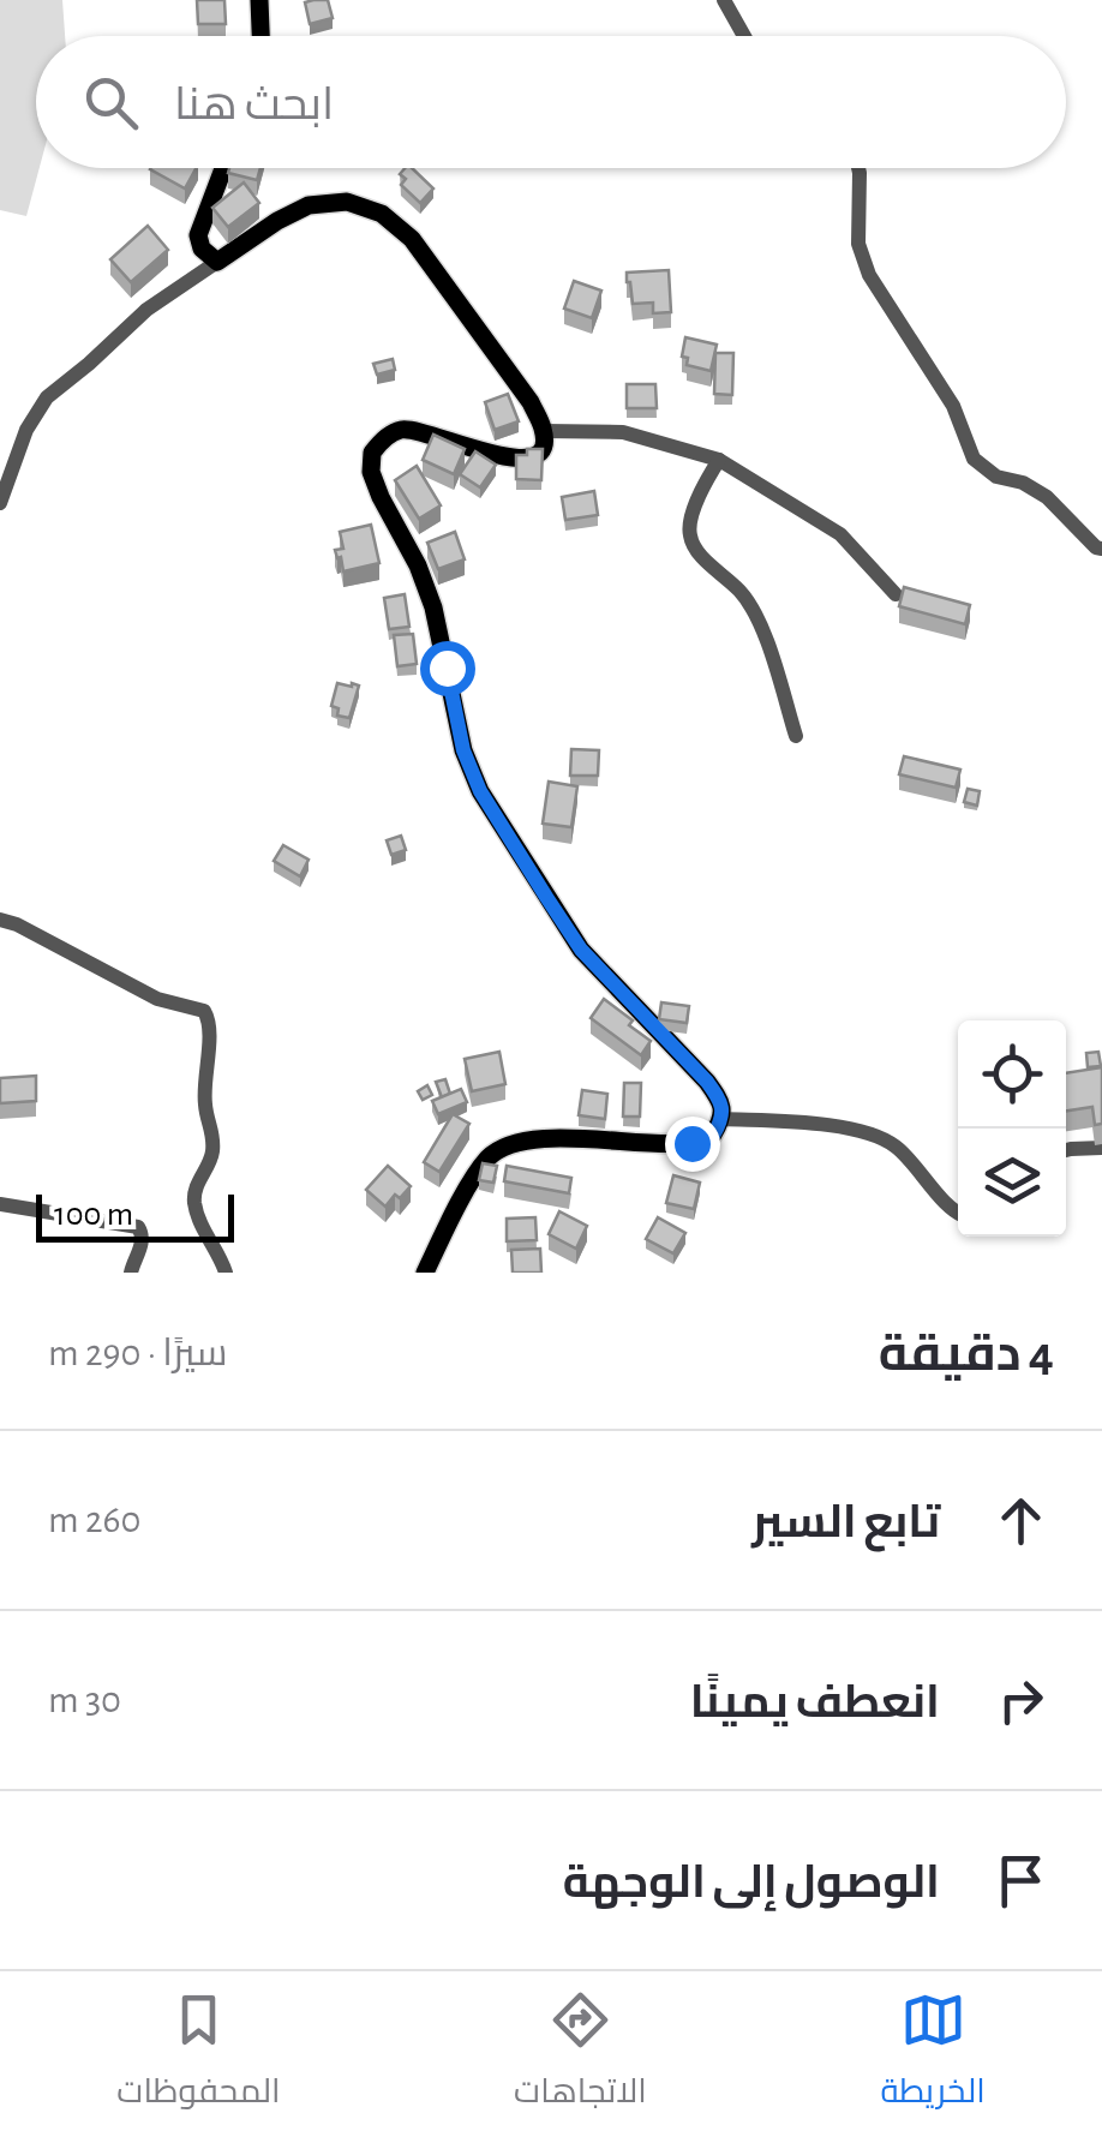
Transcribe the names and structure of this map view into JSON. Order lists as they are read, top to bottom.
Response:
{
  "scale_bar": "100 m",
  "page": {
    "search": "ابحث هنا",
    "scale": "100 m",
    "heading": ["4 دقيقة", "سيرًا · 290 m"],
    "list": [
      ["تابع السير", "260 m"],
      ["انعطف يمينًا", "30 m"],
      "الوصول إلى الوجهة"
    ],
    "nav": ["الخريطة", "الاتجاهات", "المحفوظات"]
  }
}
